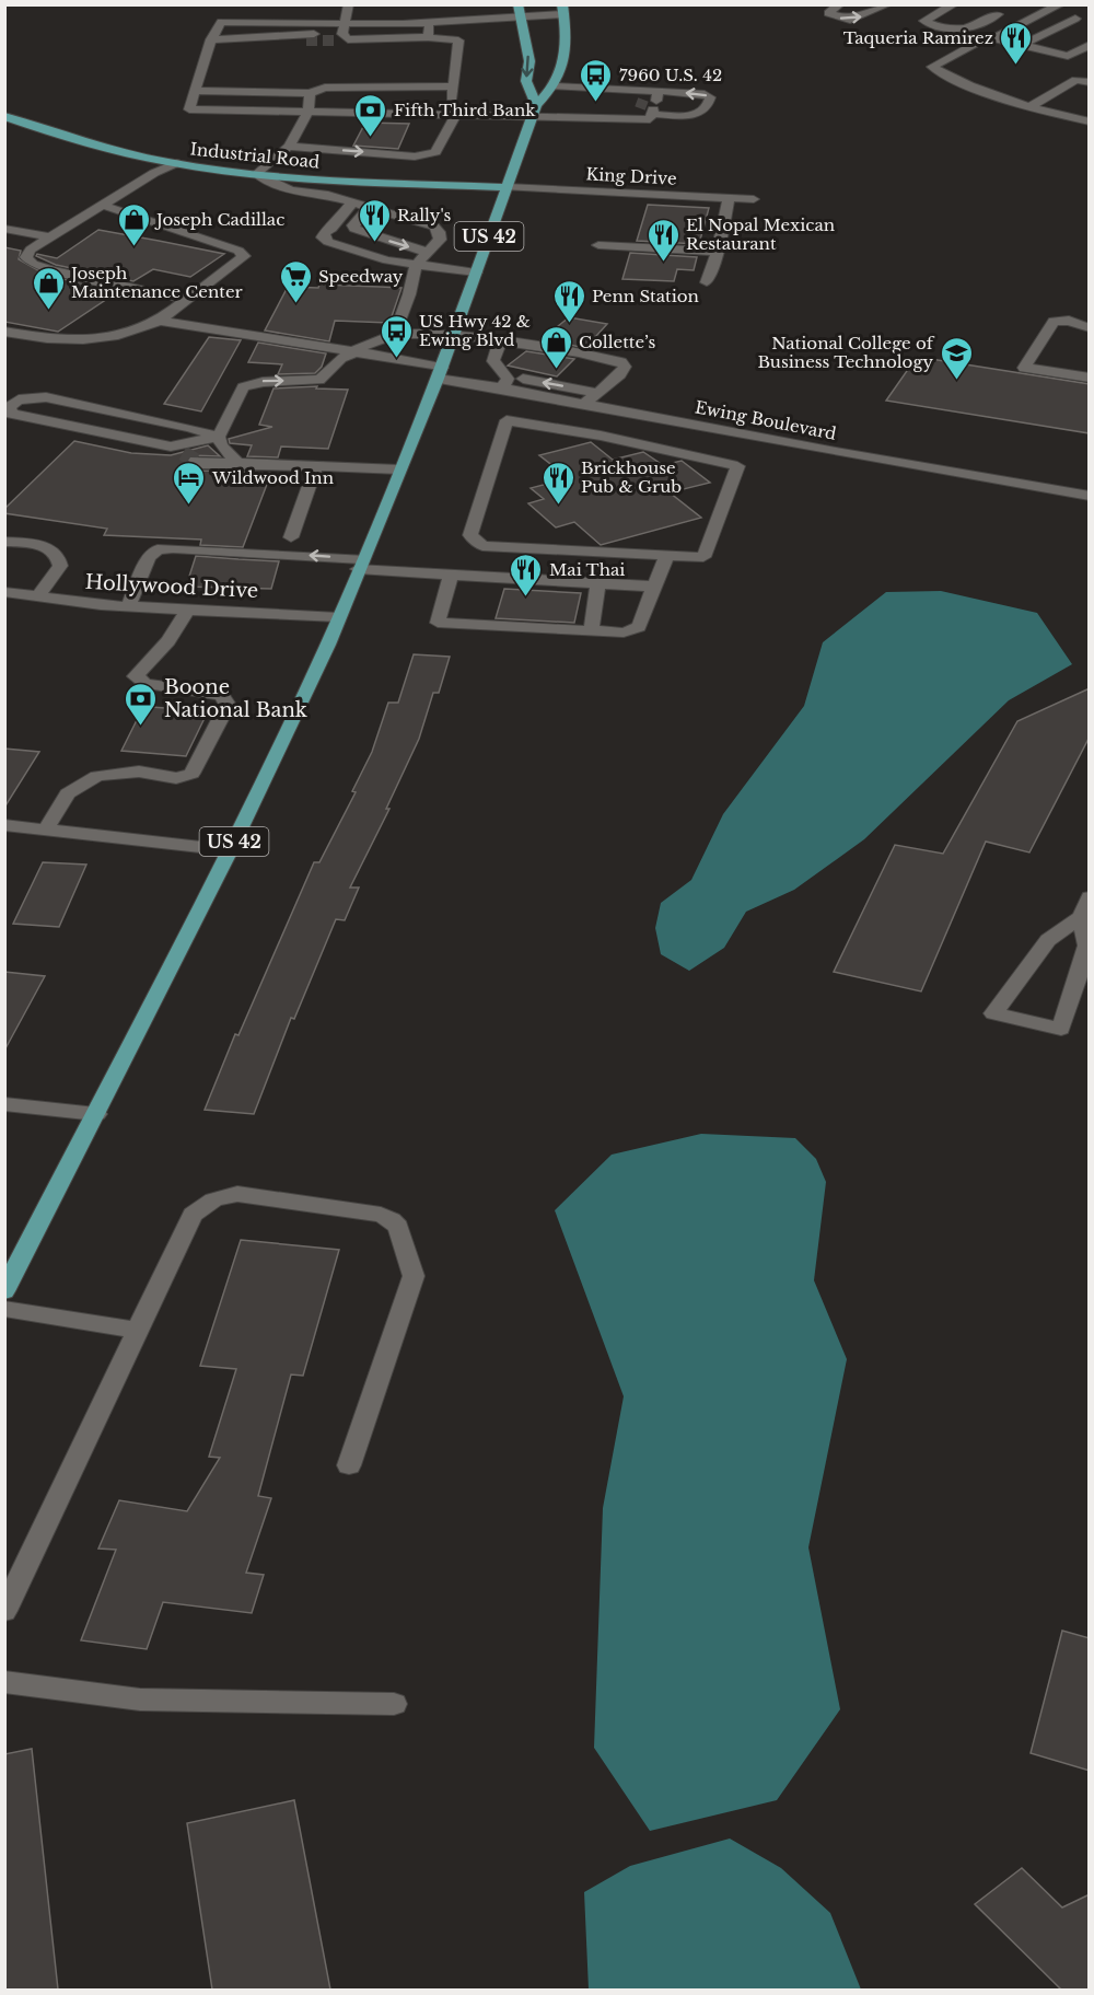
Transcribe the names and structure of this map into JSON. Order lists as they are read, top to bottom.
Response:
{
  "streets": {
    "main road": ["Industrial Road", "US 42"],
    "street": ["King Drive", "Ewing Boulevard", "Hollywood Drive"]
  },
  "crossings": [
    ["Industrial Road", "King Drive"],
    ["Industrial Road", "US 42"],
    ["King Drive", "US 42"],
    ["US 42", "Ewing Boulevard"],
    ["US 42", "Hollywood Drive"]
  ],
  "places": {
    "restaurant": [
      "Taqueria Ramirez",
      "Rally's",
      "El Nopal Mexican Restaurant",
      "Penn Station",
      "Brickhouse Pub & Grub",
      "Mai Thai"
    ],
    "bus stop": ["7960 U.S. 42", "US Hwy 42 & Ewing Blvd"],
    "bank": ["Fifth Third Bank", "Boone National Bank"],
    "shop": ["Joseph Cadillac", "Joseph Maintenance Center", "Collette’s"],
    "supermarket": ["Speedway"],
    "school or university": ["National College of Business Technology"],
    "hotel": ["Wildwood Inn"]
  }
}
